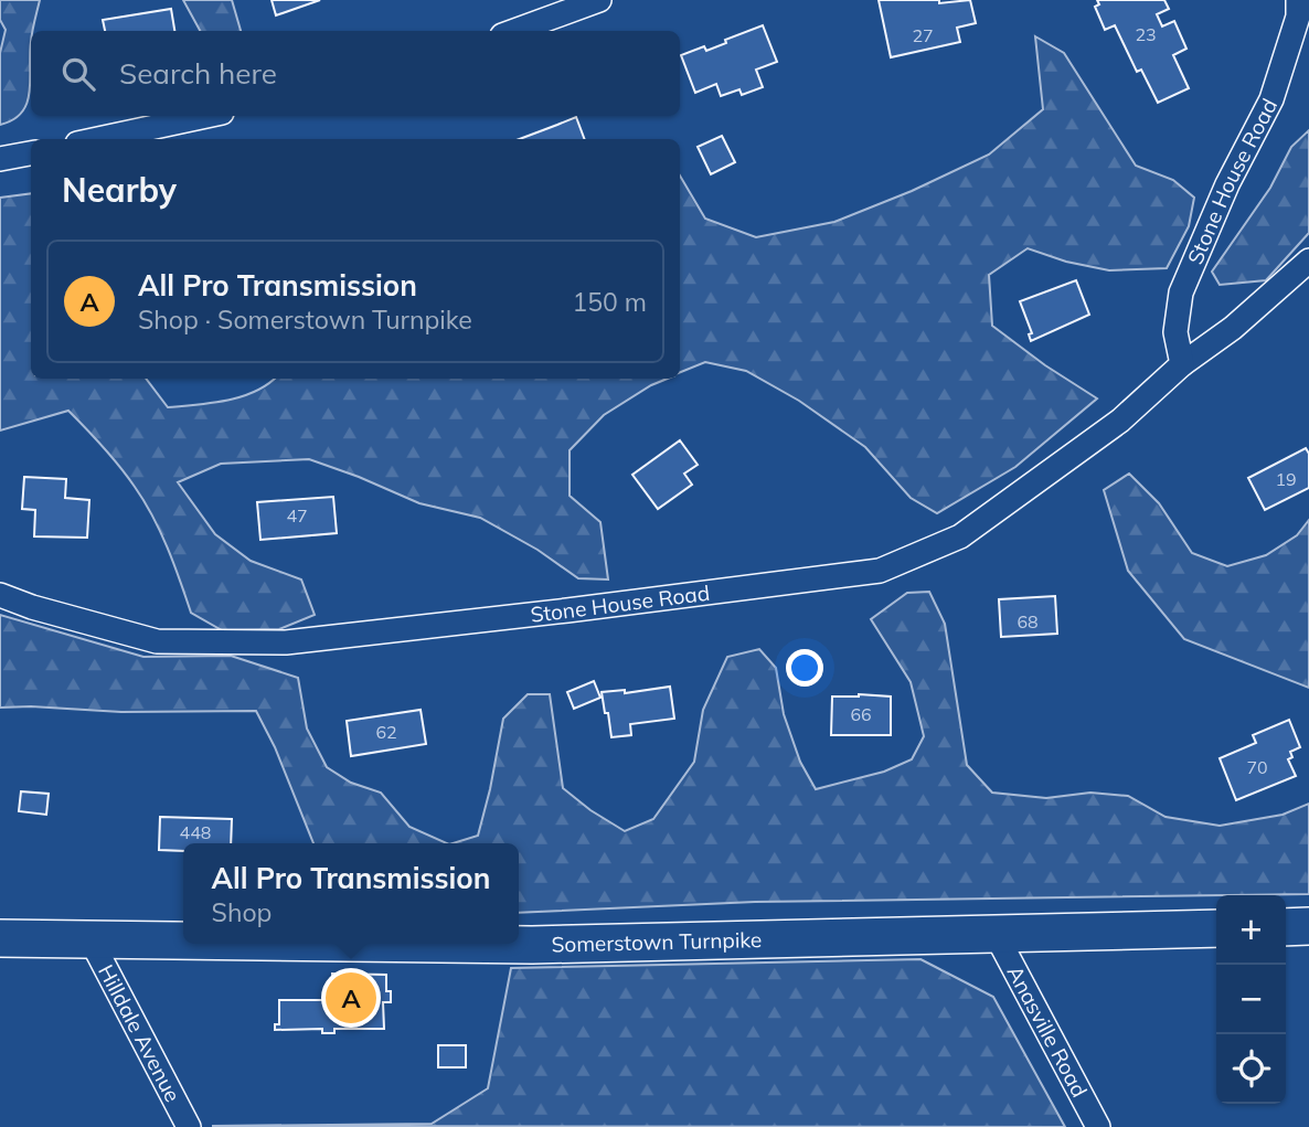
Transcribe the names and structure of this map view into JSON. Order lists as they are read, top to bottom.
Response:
{
  "streets": {
    "main road": ["Somerstown Turnpike"],
    "street": ["Stone House Road", "Anasville Road", "Hilldale Avenue"]
  },
  "crossings": [
    ["Somerstown Turnpike", "Anasville Road"],
    ["Somerstown Turnpike", "Hilldale Avenue"]
  ],
  "house_numbers": [
    "23",
    "27",
    "19",
    "47",
    "68",
    "66",
    "62",
    "70",
    "448"
  ],
  "page": {
    "search": "Search here",
    "heading": "Nearby",
    "list": [
      {
        "mark": "A",
        "name": "All Pro Transmission",
        "note": "Shop · Somerstown Turnpike",
        "value": "150 m"
      }
    ],
    "popup": ["All Pro Transmission", "Shop"],
    "map_buttons": ["+", "−"],
    "pins": "A"
  }
}
